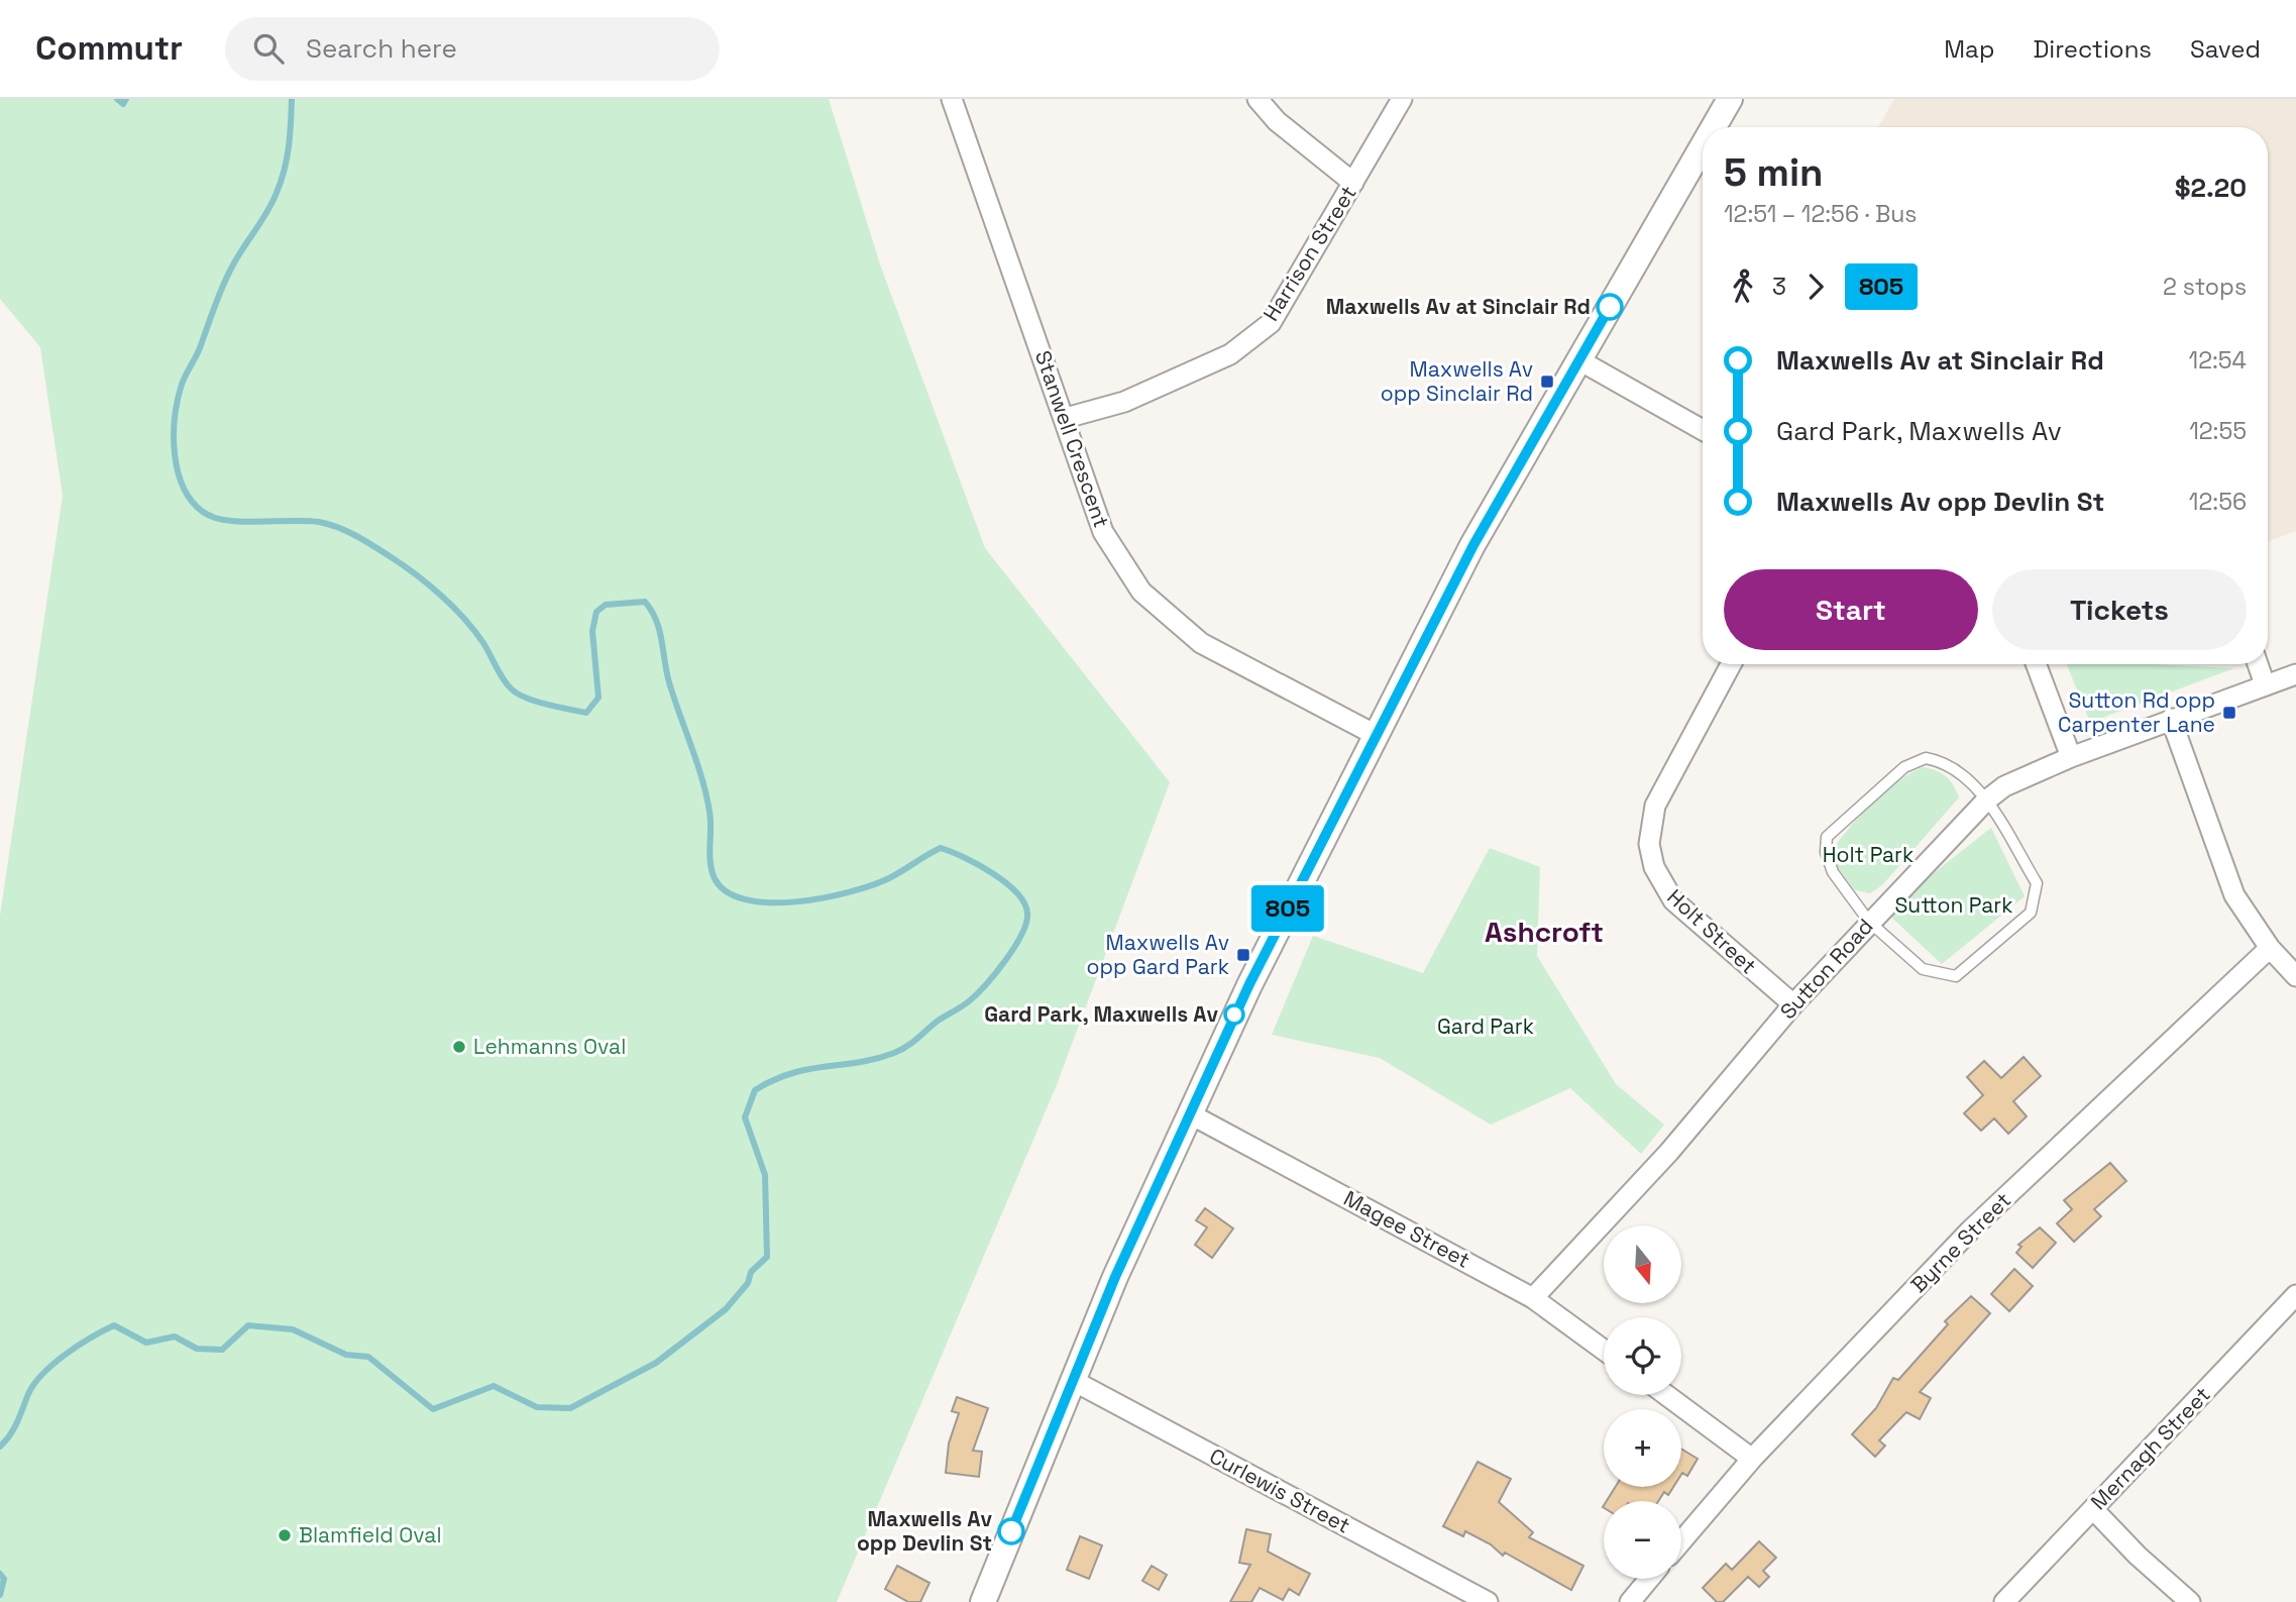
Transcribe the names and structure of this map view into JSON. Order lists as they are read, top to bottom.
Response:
{
  "streets": {
    "street": [
      "Harrison Street",
      "Stanwell Crescent",
      "Holt Street",
      "Sutton Road",
      "Magee Street",
      "Byrne Street",
      "Mernagh Street",
      "Curlewis Street"
    ]
  },
  "crossings": [
    ["Harrison Street", "Stanwell Crescent"],
    ["Holt Street", "Sutton Road"],
    ["Sutton Road", "Magee Street"]
  ],
  "districts": ["Ashcroft"],
  "parks": ["Holt Park", "Sutton Park", "Gard Park"],
  "places": {
    "other": [
      "Maxwells Av at Sinclair Rd",
      "Gard Park, Maxwells Av",
      "Lehmanns Oval",
      "Maxwells Av opp Devlin St",
      "Blamfield Oval"
    ],
    "transit": ["Maxwells Av opp Sinclair Rd", "Sutton Rd opp Carpenter Lane", "Maxwells Av opp Gard Park"]
  },
  "lines": ["bus line 805"],
  "north": "bottom",
  "page": {
    "header": "Commutr",
    "search": "Search here",
    "nav": ["Map", "Directions", "Saved"],
    "on_map": "805",
    "heading": ["5 min", "12:51 – 12:56 · Bus", "$2.20"],
    "legs": ["3", "805", "2 stops"],
    "list": [
      {
        "name": "Maxwells Av at Sinclair Rd",
        "value": "12:54"
      },
      {
        "name": "Gard Park, Maxwells Av",
        "value": "12:55"
      },
      {
        "name": "Maxwells Av opp Devlin St",
        "value": "12:56"
      }
    ],
    "buttons": ["Start", "Tickets"],
    "map_buttons": ["+", "−"]
  }
}
